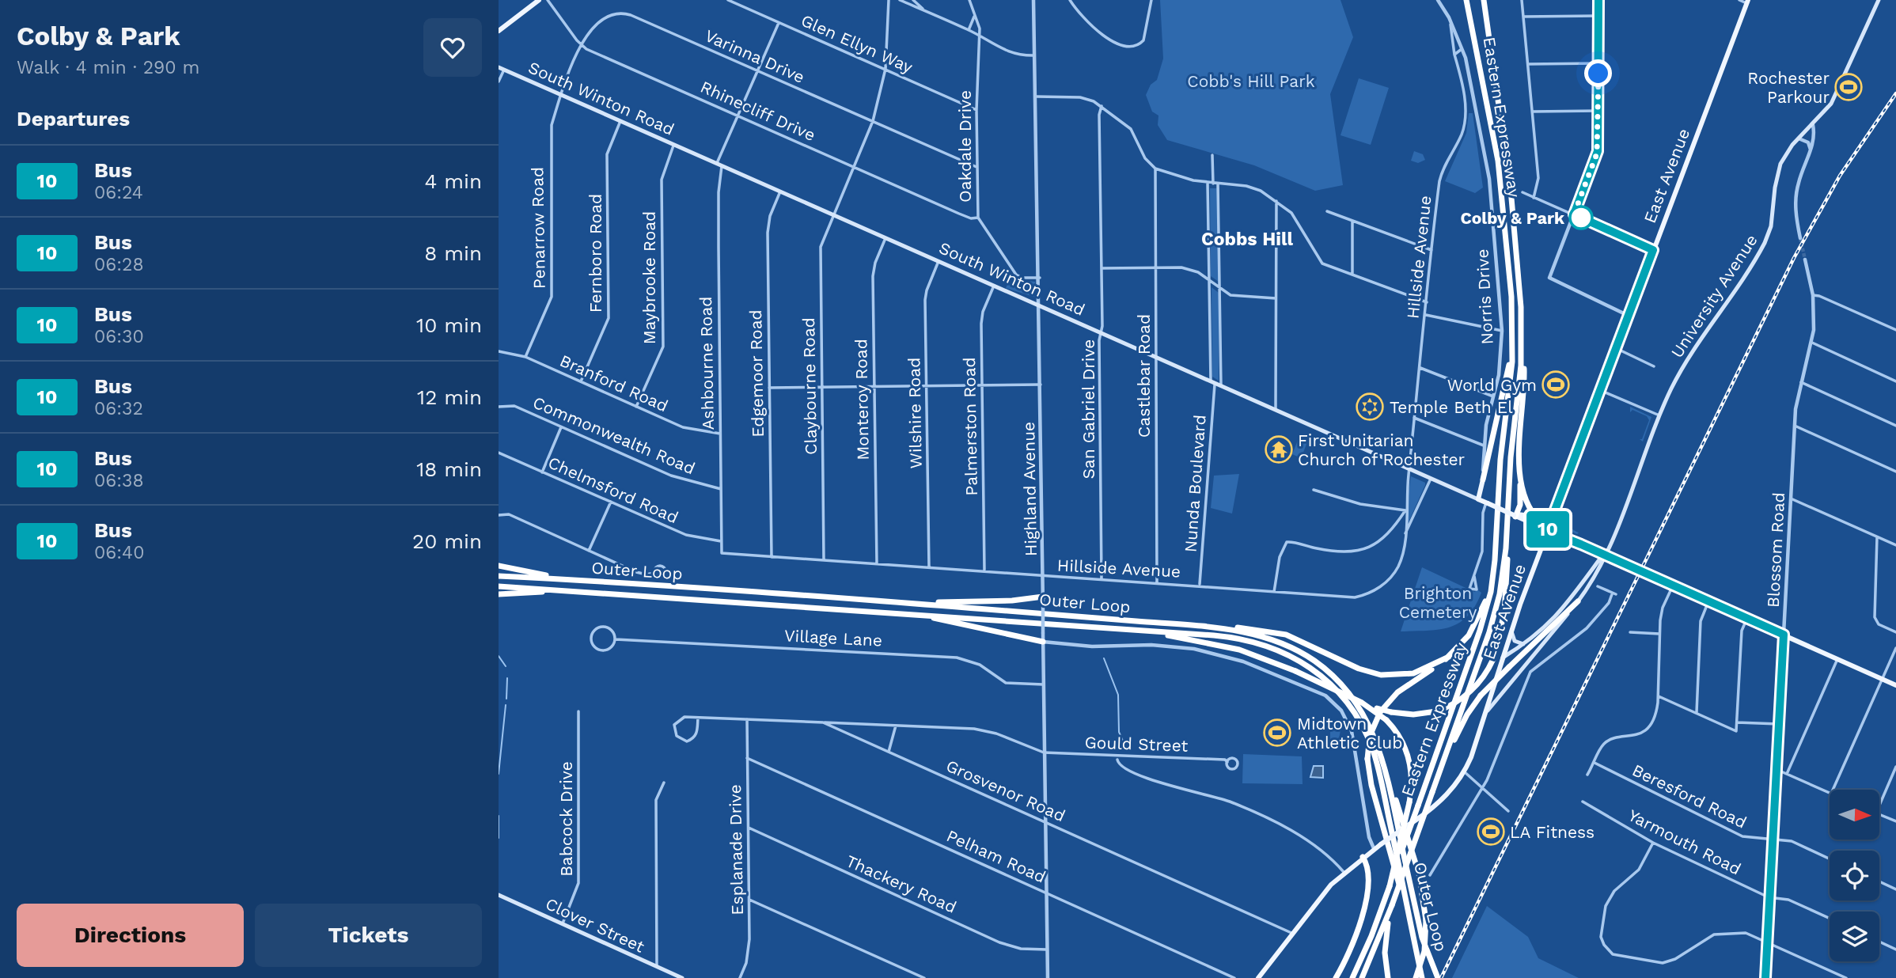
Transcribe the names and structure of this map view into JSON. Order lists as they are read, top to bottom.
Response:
{
  "streets": {
    "highway": ["Eastern Expressway", "Outer Loop"],
    "main road": [
      "South Winton Road",
      "East Avenue",
      "University Avenue",
      "Norris Drive",
      "Clover Street"
    ],
    "street": [
      "Glen Ellyn Way",
      "Varinna Drive",
      "Rhinecliff Drive",
      "Oakdale Drive",
      "Penarrow Road",
      "Fernboro Road",
      "Hillside Avenue",
      "Maybrooke Road",
      "Ashbourne Road",
      "Edgemoor Road",
      "Castlebar Road",
      "Branford Road",
      "Claybourne Road",
      "Monteroy Road",
      "San Gabriel Drive",
      "Wilshire Road",
      "Palmerston Road",
      "Commonwealth Road",
      "Nunda Boulevard",
      "Highland Avenue",
      "Chelmsford Road",
      "Blossom Road",
      "Village Lane",
      "Gould Street",
      "Grosvenor Road",
      "Beresford Road",
      "Babcock Drive",
      "Yarmouth Road",
      "Esplanade Drive",
      "Pelham Road",
      "Thackery Road"
    ]
  },
  "crossings": [
    ["Glen Ellyn Way", "Oakdale Drive"],
    ["Glen Ellyn Way", "Ashbourne Road"],
    ["Glen Ellyn Way", "Claybourne Road"],
    ["Varinna Drive", "South Winton Road"],
    ["Varinna Drive", "Rhinecliff Drive"],
    ["Varinna Drive", "Oakdale Drive"],
    ["Varinna Drive", "Penarrow Road"],
    ["Varinna Drive", "Ashbourne Road"],
    ["Varinna Drive", "Claybourne Road"],
    ["South Winton Road", "East Avenue"],
    ["South Winton Road", "Penarrow Road"],
    ["South Winton Road", "Fernboro Road"],
    ["South Winton Road", "Hillside Avenue"],
    ["South Winton Road", "Maybrooke Road"],
    ["South Winton Road", "University Avenue"],
    ["South Winton Road", "Norris Drive"],
    ["South Winton Road", "Ashbourne Road"],
    ["South Winton Road", "Edgemoor Road"],
    ["South Winton Road", "Castlebar Road"],
    ["South Winton Road", "Claybourne Road"],
    ["South Winton Road", "Monteroy Road"],
    ["South Winton Road", "San Gabriel Drive"],
    ["South Winton Road", "Wilshire Road"],
    ["South Winton Road", "Palmerston Road"],
    ["South Winton Road", "Nunda Boulevard"],
    ["South Winton Road", "Highland Avenue"],
    ["Rhinecliff Drive", "Oakdale Drive"],
    ["Rhinecliff Drive", "Ashbourne Road"],
    ["Rhinecliff Drive", "Claybourne Road"],
    ["Oakdale Drive", "Highland Avenue"],
    ["East Avenue", "University Avenue"],
    ["East Avenue", "Grosvenor Road"],
    ["Penarrow Road", "Branford Road"],
    ["Fernboro Road", "Branford Road"],
    ["Hillside Avenue", "Norris Drive"],
    ["Hillside Avenue", "Ashbourne Road"],
    ["Hillside Avenue", "Edgemoor Road"],
    ["Hillside Avenue", "Castlebar Road"],
    ["Hillside Avenue", "Claybourne Road"],
    ["Hillside Avenue", "Monteroy Road"],
    ["Hillside Avenue", "San Gabriel Drive"],
    ["Hillside Avenue", "Wilshire Road"],
    ["Hillside Avenue", "Palmerston Road"],
    ["Hillside Avenue", "Nunda Boulevard"],
    ["Hillside Avenue", "Highland Avenue"],
    ["Maybrooke Road", "Branford Road"],
    ["Ashbourne Road", "Branford Road"],
    ["Ashbourne Road", "Commonwealth Road"],
    ["Ashbourne Road", "Chelmsford Road"],
    ["Highland Avenue", "Village Lane"],
    ["Highland Avenue", "Gould Street"],
    ["Highland Avenue", "Grosvenor Road"],
    ["Highland Avenue", "Pelham Road"],
    ["Highland Avenue", "Thackery Road"],
    ["Blossom Road", "Beresford Road"],
    ["Blossom Road", "Yarmouth Road"],
    ["Gould Street", "Grosvenor Road"],
    ["Grosvenor Road", "Esplanade Drive"],
    ["Babcock Drive", "Clover Street"],
    ["Esplanade Drive", "Pelham Road"],
    ["Esplanade Drive", "Thackery Road"]
  ],
  "districts": ["Cobbs Hill"],
  "parks": ["Cobb's Hill Park", "Brighton Cemetery"],
  "places": {
    "sports": [
      "Rochester Parkour",
      "World Gym",
      "Midtown Athletic Club",
      "LA Fitness"
    ],
    "other": ["Colby & Park"],
    "synagogue": ["Temple Beth El"],
    "temple": ["First Unitarian Church of Rochester"]
  },
  "lines": ["bus line 10"],
  "north": "right",
  "page": {
    "heading": [
      ["Colby & Park", "Walk · 4 min · 290 m"],
      "Departures"
    ],
    "on_map": "10",
    "list": [
      {
        "mark": "10",
        "name": "Bus",
        "note": "06:24",
        "value": "4 min"
      },
      {
        "mark": "10",
        "name": "Bus",
        "note": "06:28",
        "value": "8 min"
      },
      {
        "mark": "10",
        "name": "Bus",
        "note": "06:30",
        "value": "10 min"
      },
      {
        "mark": "10",
        "name": "Bus",
        "note": "06:32",
        "value": "12 min"
      },
      {
        "mark": "10",
        "name": "Bus",
        "note": "06:38",
        "value": "18 min"
      },
      {
        "mark": "10",
        "name": "Bus",
        "note": "06:40",
        "value": "20 min"
      }
    ],
    "buttons": ["Directions", "Tickets"]
  }
}
